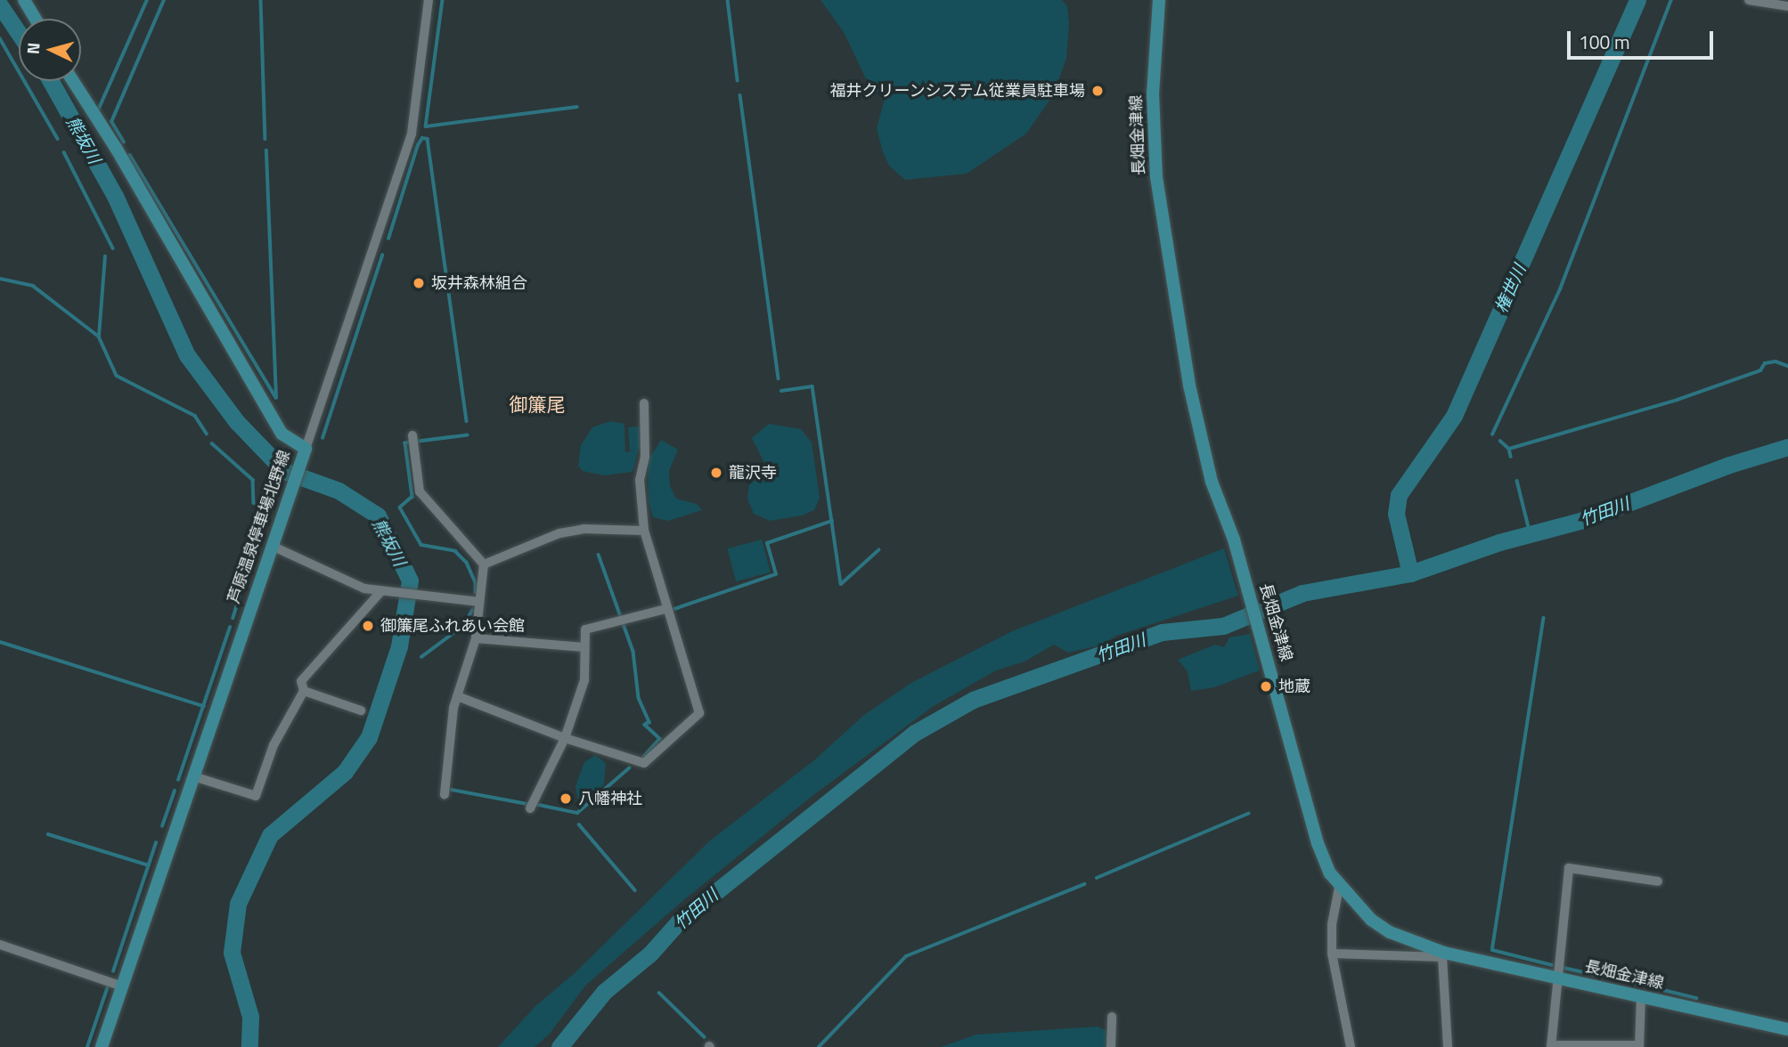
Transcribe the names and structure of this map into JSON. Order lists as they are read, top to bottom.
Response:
{
  "streets": {
    "main road": ["長畑金津線", "芦原温泉停車場北野線"]
  },
  "districts": ["御簾尾"],
  "water": ["熊坂川", "権世川", "竹田川"],
  "places": [
    "福井クリーンシステム従業員駐車場",
    "坂井森林組合",
    "龍沢寺",
    "御簾尾ふれあい会館",
    "地蔵",
    "八幡神社"
  ],
  "scale_bar": "100 m",
  "north": "left"
}
